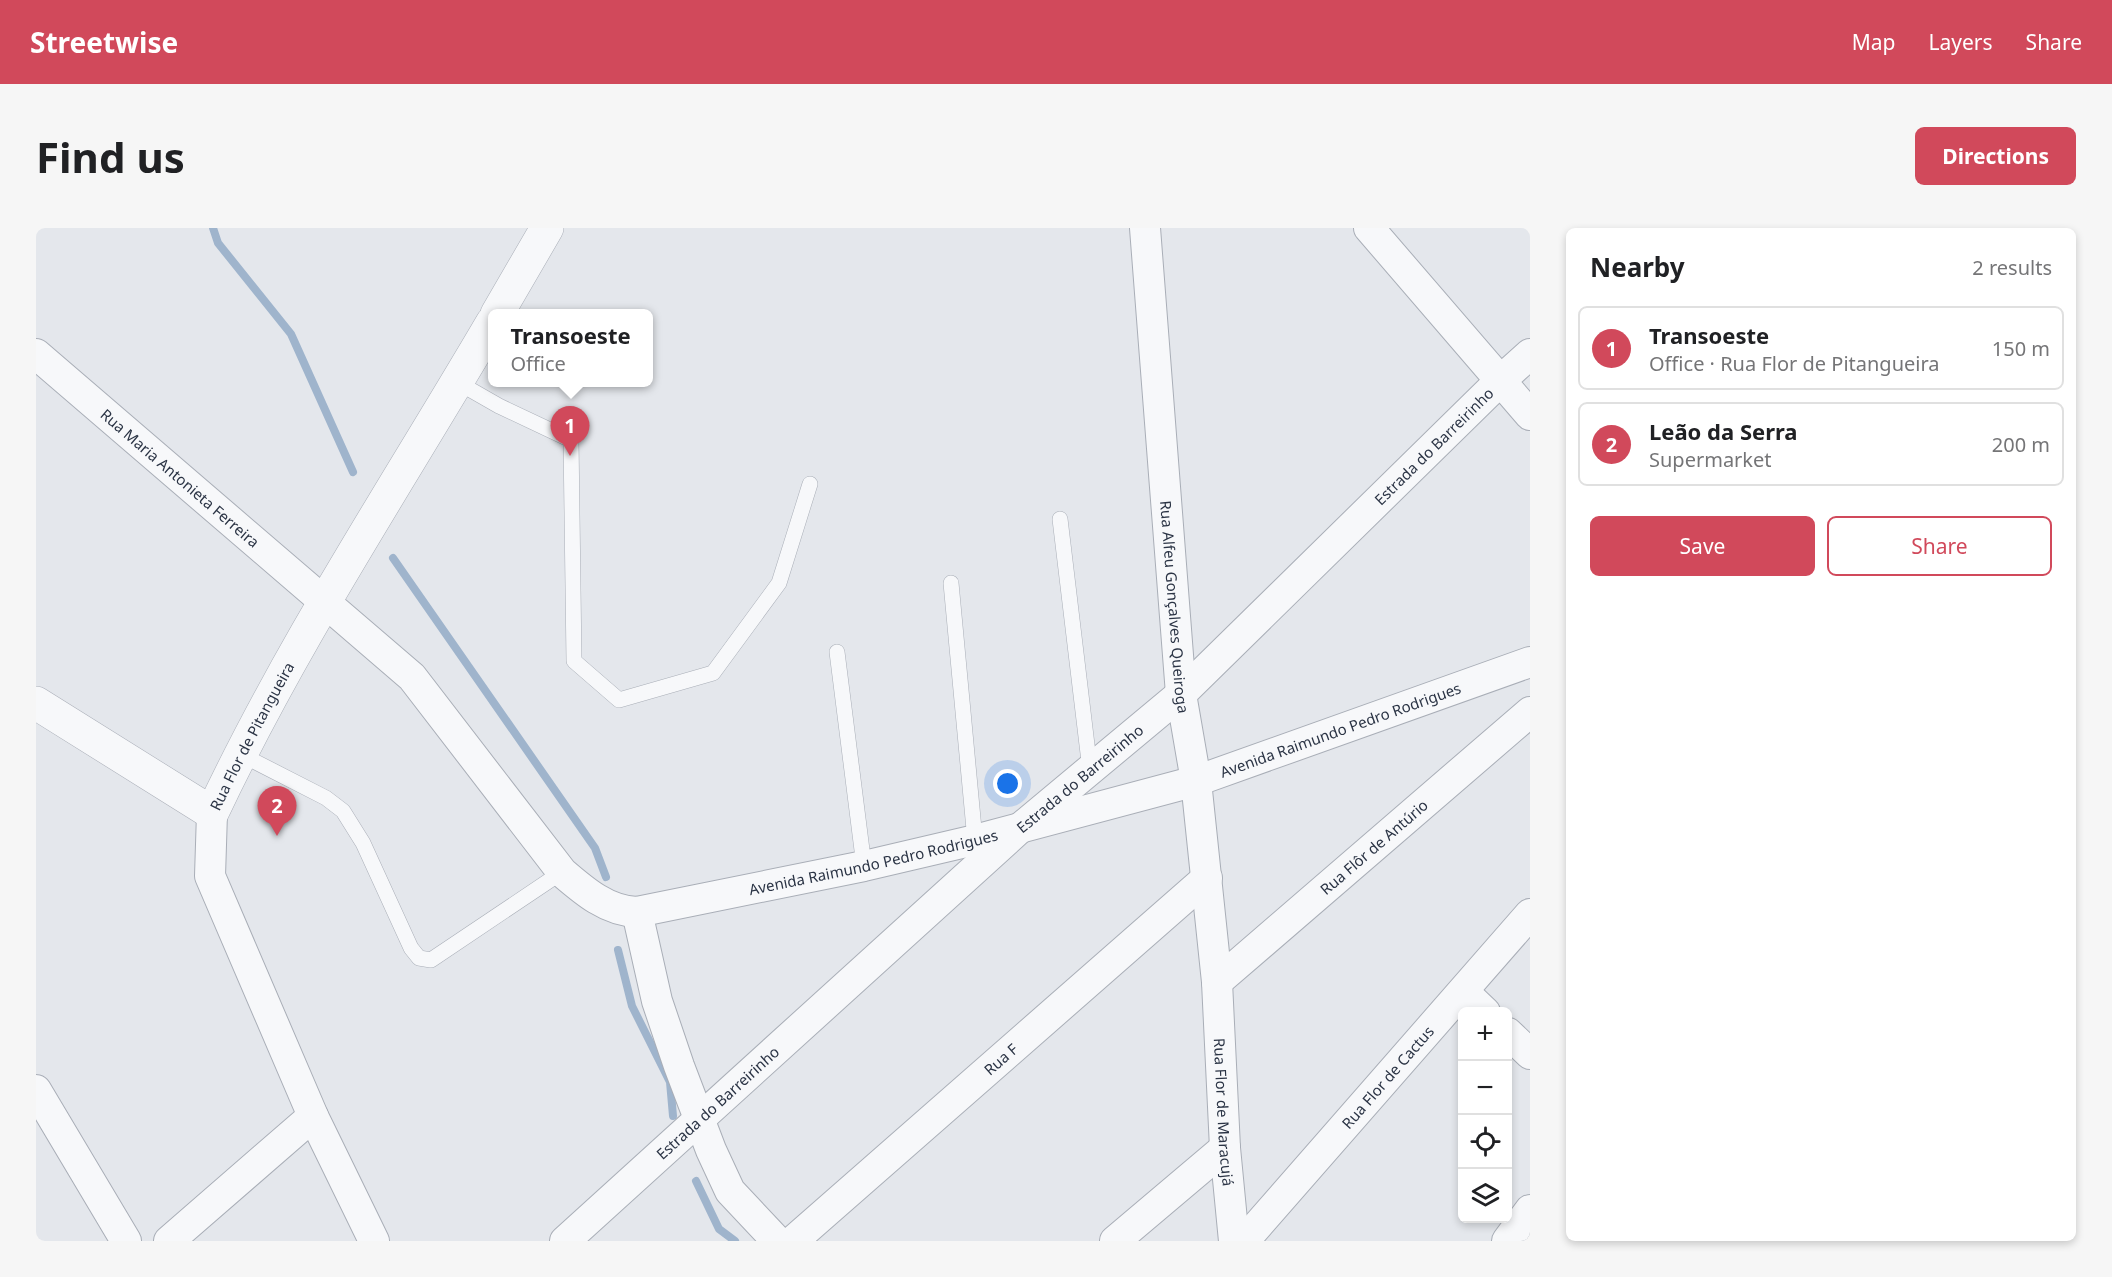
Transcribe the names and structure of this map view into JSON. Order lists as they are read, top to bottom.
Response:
{
  "streets": {
    "street": [
      "Estrada do Barreirinho",
      "Rua Maria Antonieta Ferreira",
      "Rua Alfeu Gonçalves Queiroga",
      "Avenida Raimundo Pedro Rodrigues",
      "Rua Flor de Pitangueira",
      "Rua Flôr de Antúrio",
      "Rua F",
      "Rua Flor de Cactus",
      "Rua Flor de Maracujá"
    ]
  },
  "crossings": [
    ["Estrada do Barreirinho", "Rua Alfeu Gonçalves Queiroga"],
    ["Estrada do Barreirinho", "Avenida Raimundo Pedro Rodrigues"],
    ["Rua Maria Antonieta Ferreira", "Avenida Raimundo Pedro Rodrigues"],
    ["Rua Maria Antonieta Ferreira", "Rua Flor de Pitangueira"],
    ["Rua Alfeu Gonçalves Queiroga", "Avenida Raimundo Pedro Rodrigues"],
    ["Rua Alfeu Gonçalves Queiroga", "Rua Flôr de Antúrio"],
    ["Rua Alfeu Gonçalves Queiroga", "Rua F"],
    ["Rua Alfeu Gonçalves Queiroga", "Rua Flor de Maracujá"],
    ["Avenida Raimundo Pedro Rodrigues", "Rua Flor de Pitangueira"],
    ["Rua Flôr de Antúrio", "Rua Flor de Maracujá"]
  ],
  "page": {
    "header": "Streetwise",
    "nav": ["Map", "Layers", "Share"],
    "buttons": [
      "Directions",
      ["Save", "Share"]
    ],
    "title": "Find us",
    "heading": ["Nearby", "2 results"],
    "list": [
      {
        "mark": "1",
        "name": "Transoeste",
        "note": "Office · Rua Flor de Pitangueira",
        "value": "150 m"
      },
      {
        "mark": "2",
        "name": "Leão da Serra",
        "note": "Supermarket",
        "value": "200 m"
      }
    ],
    "popup": ["Transoeste", "Office"],
    "pins": ["1", "2"],
    "map_buttons": ["+", "−"]
  }
}
